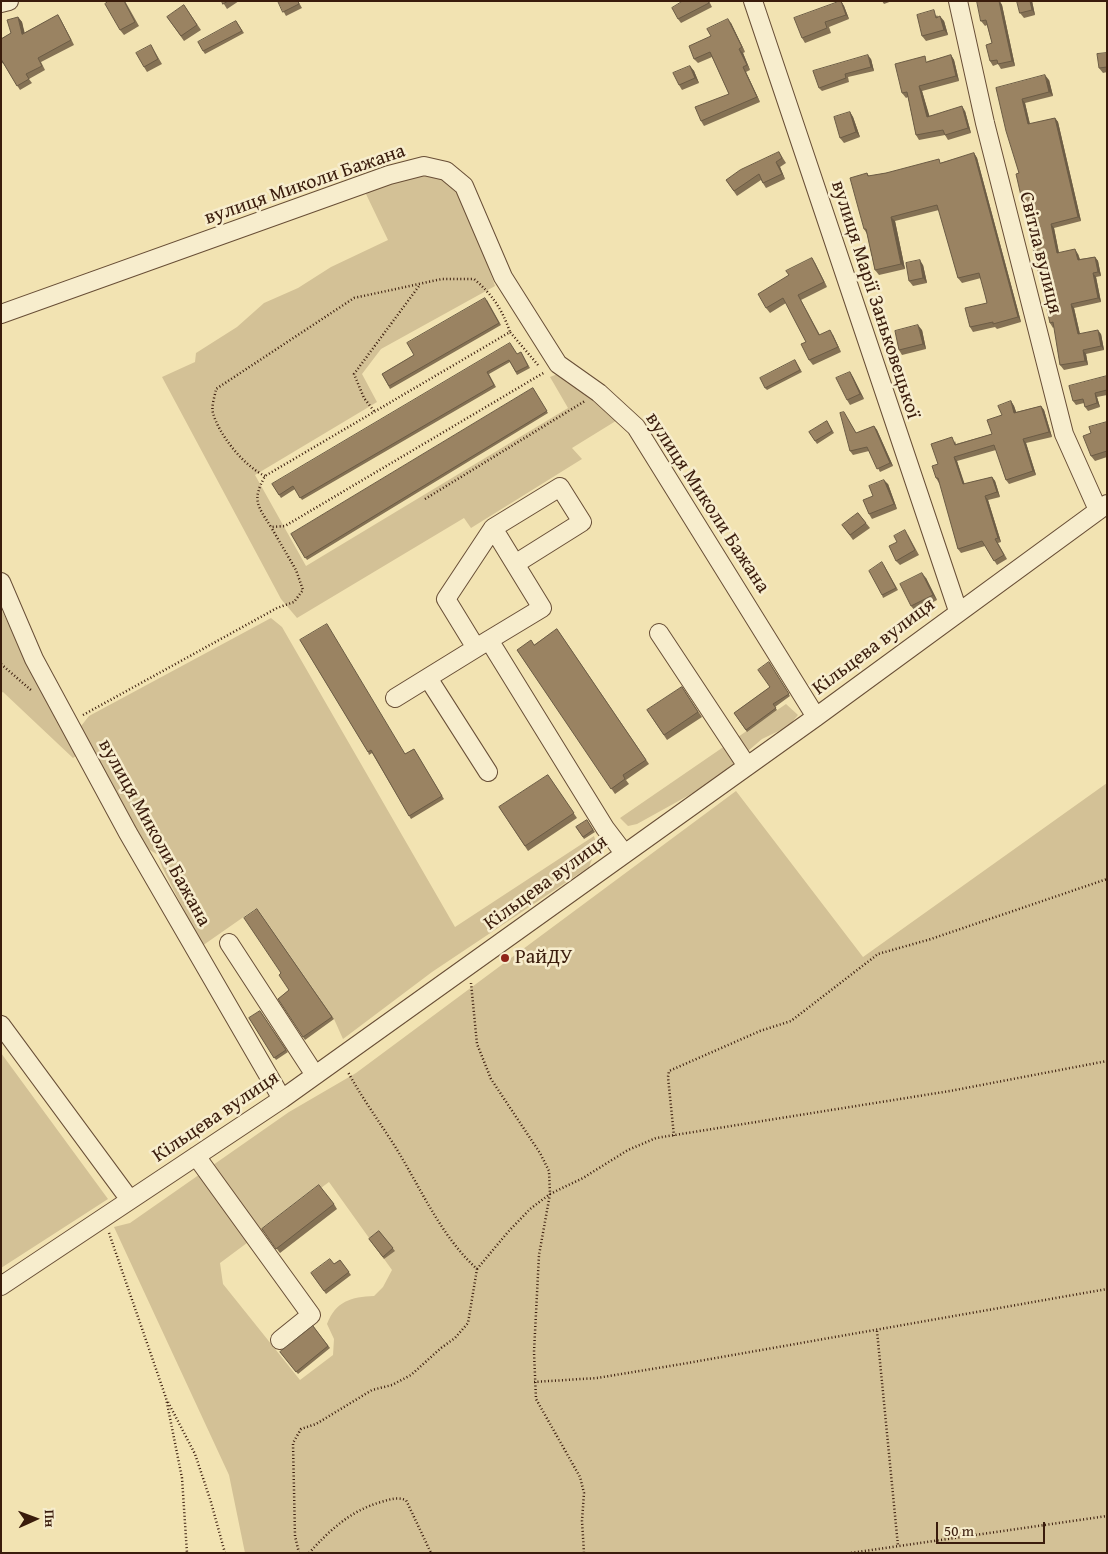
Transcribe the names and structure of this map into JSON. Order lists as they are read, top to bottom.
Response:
{
  "streets": {
    "street": [
      "вулиця Миколи Бажана",
      "Світла вулиця",
      "вулиця Марії Заньковецької",
      "Кільцева вулиця"
    ]
  },
  "crossings": [
    ["вулиця Миколи Бажана", "Кільцева вулиця"],
    ["Світла вулиця", "Кільцева вулиця"],
    ["вулиця Марії Заньковецької", "Кільцева вулиця"]
  ],
  "places": ["РайДУ"],
  "scale_bar": "50 m",
  "north": "right"
}
